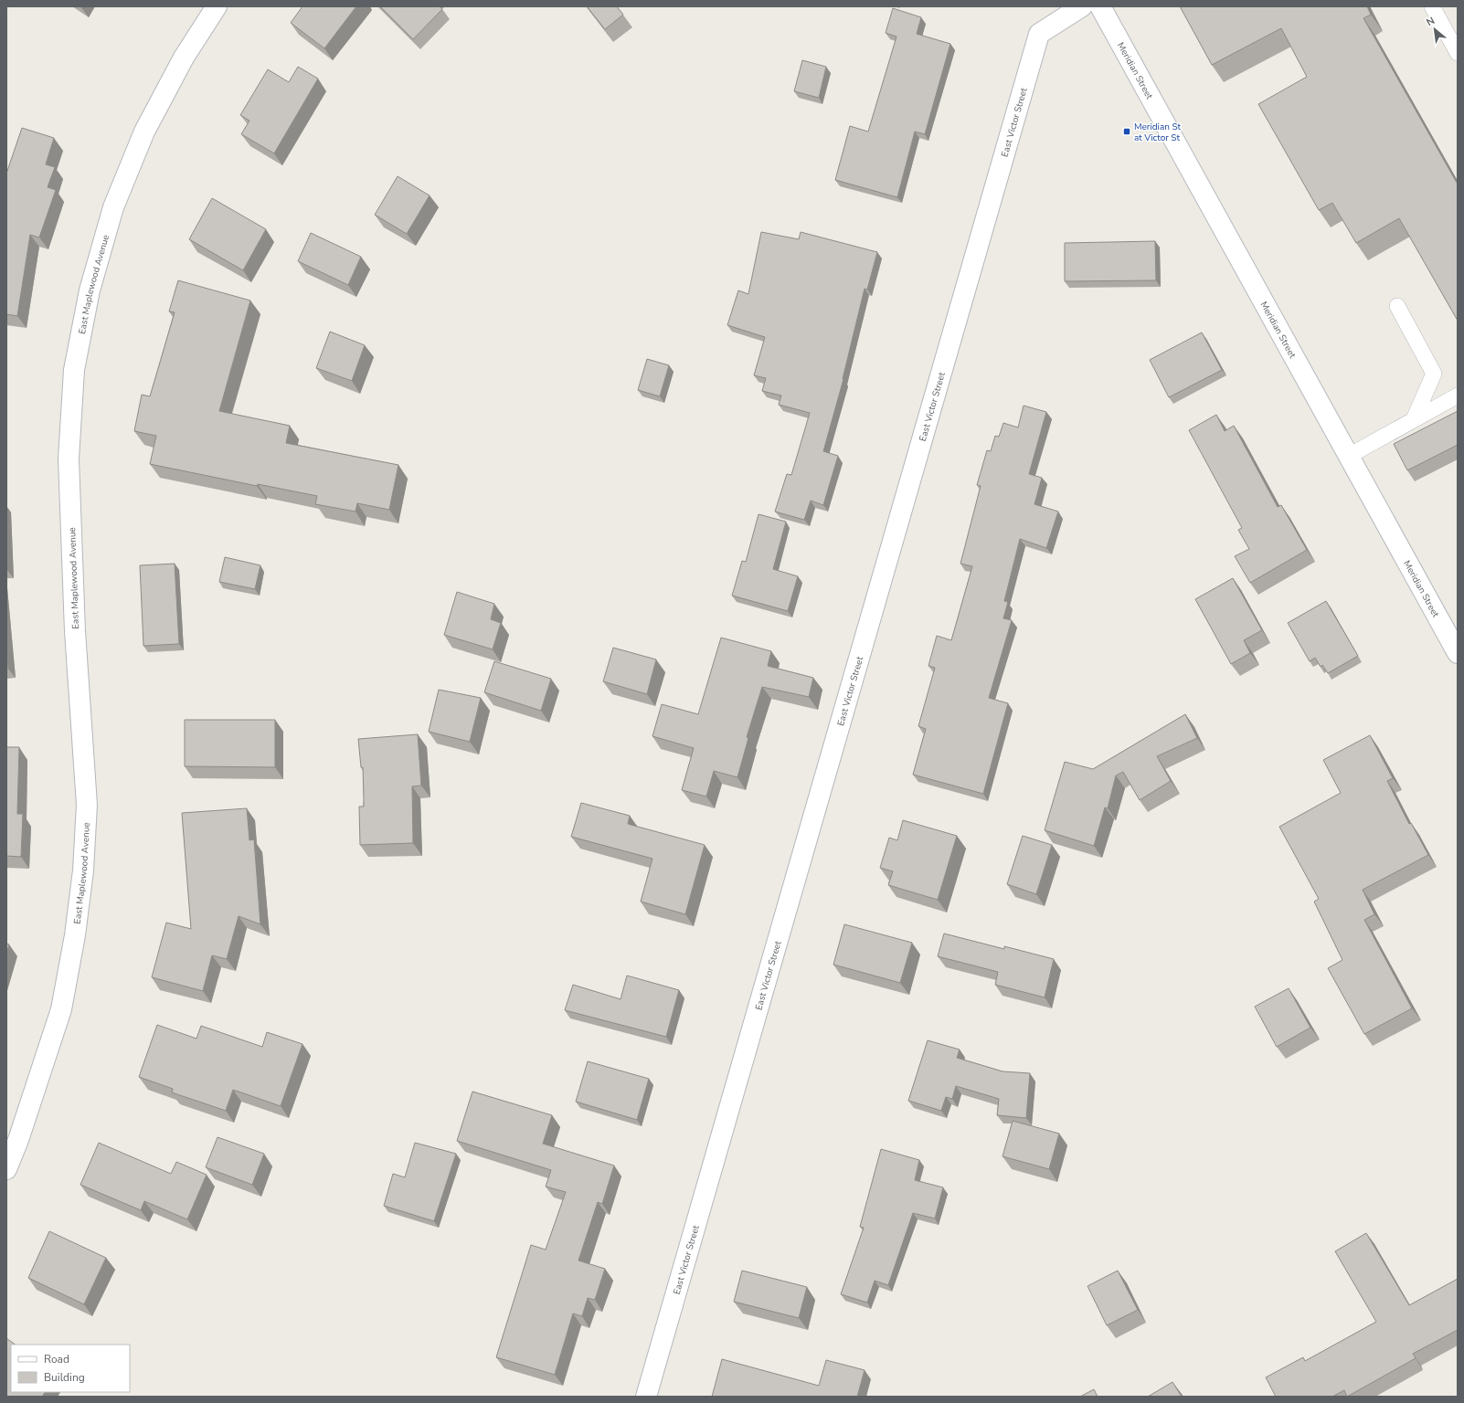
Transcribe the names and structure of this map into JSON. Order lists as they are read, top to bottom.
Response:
{
  "streets": {
    "street": ["Meridian Street", "East Victor Street", "East Maplewood Avenue"]
  },
  "places": {
    "transit": ["Meridian St at Victor St"]
  },
  "legend": ["Road", "Building"],
  "north": "top left"
}
